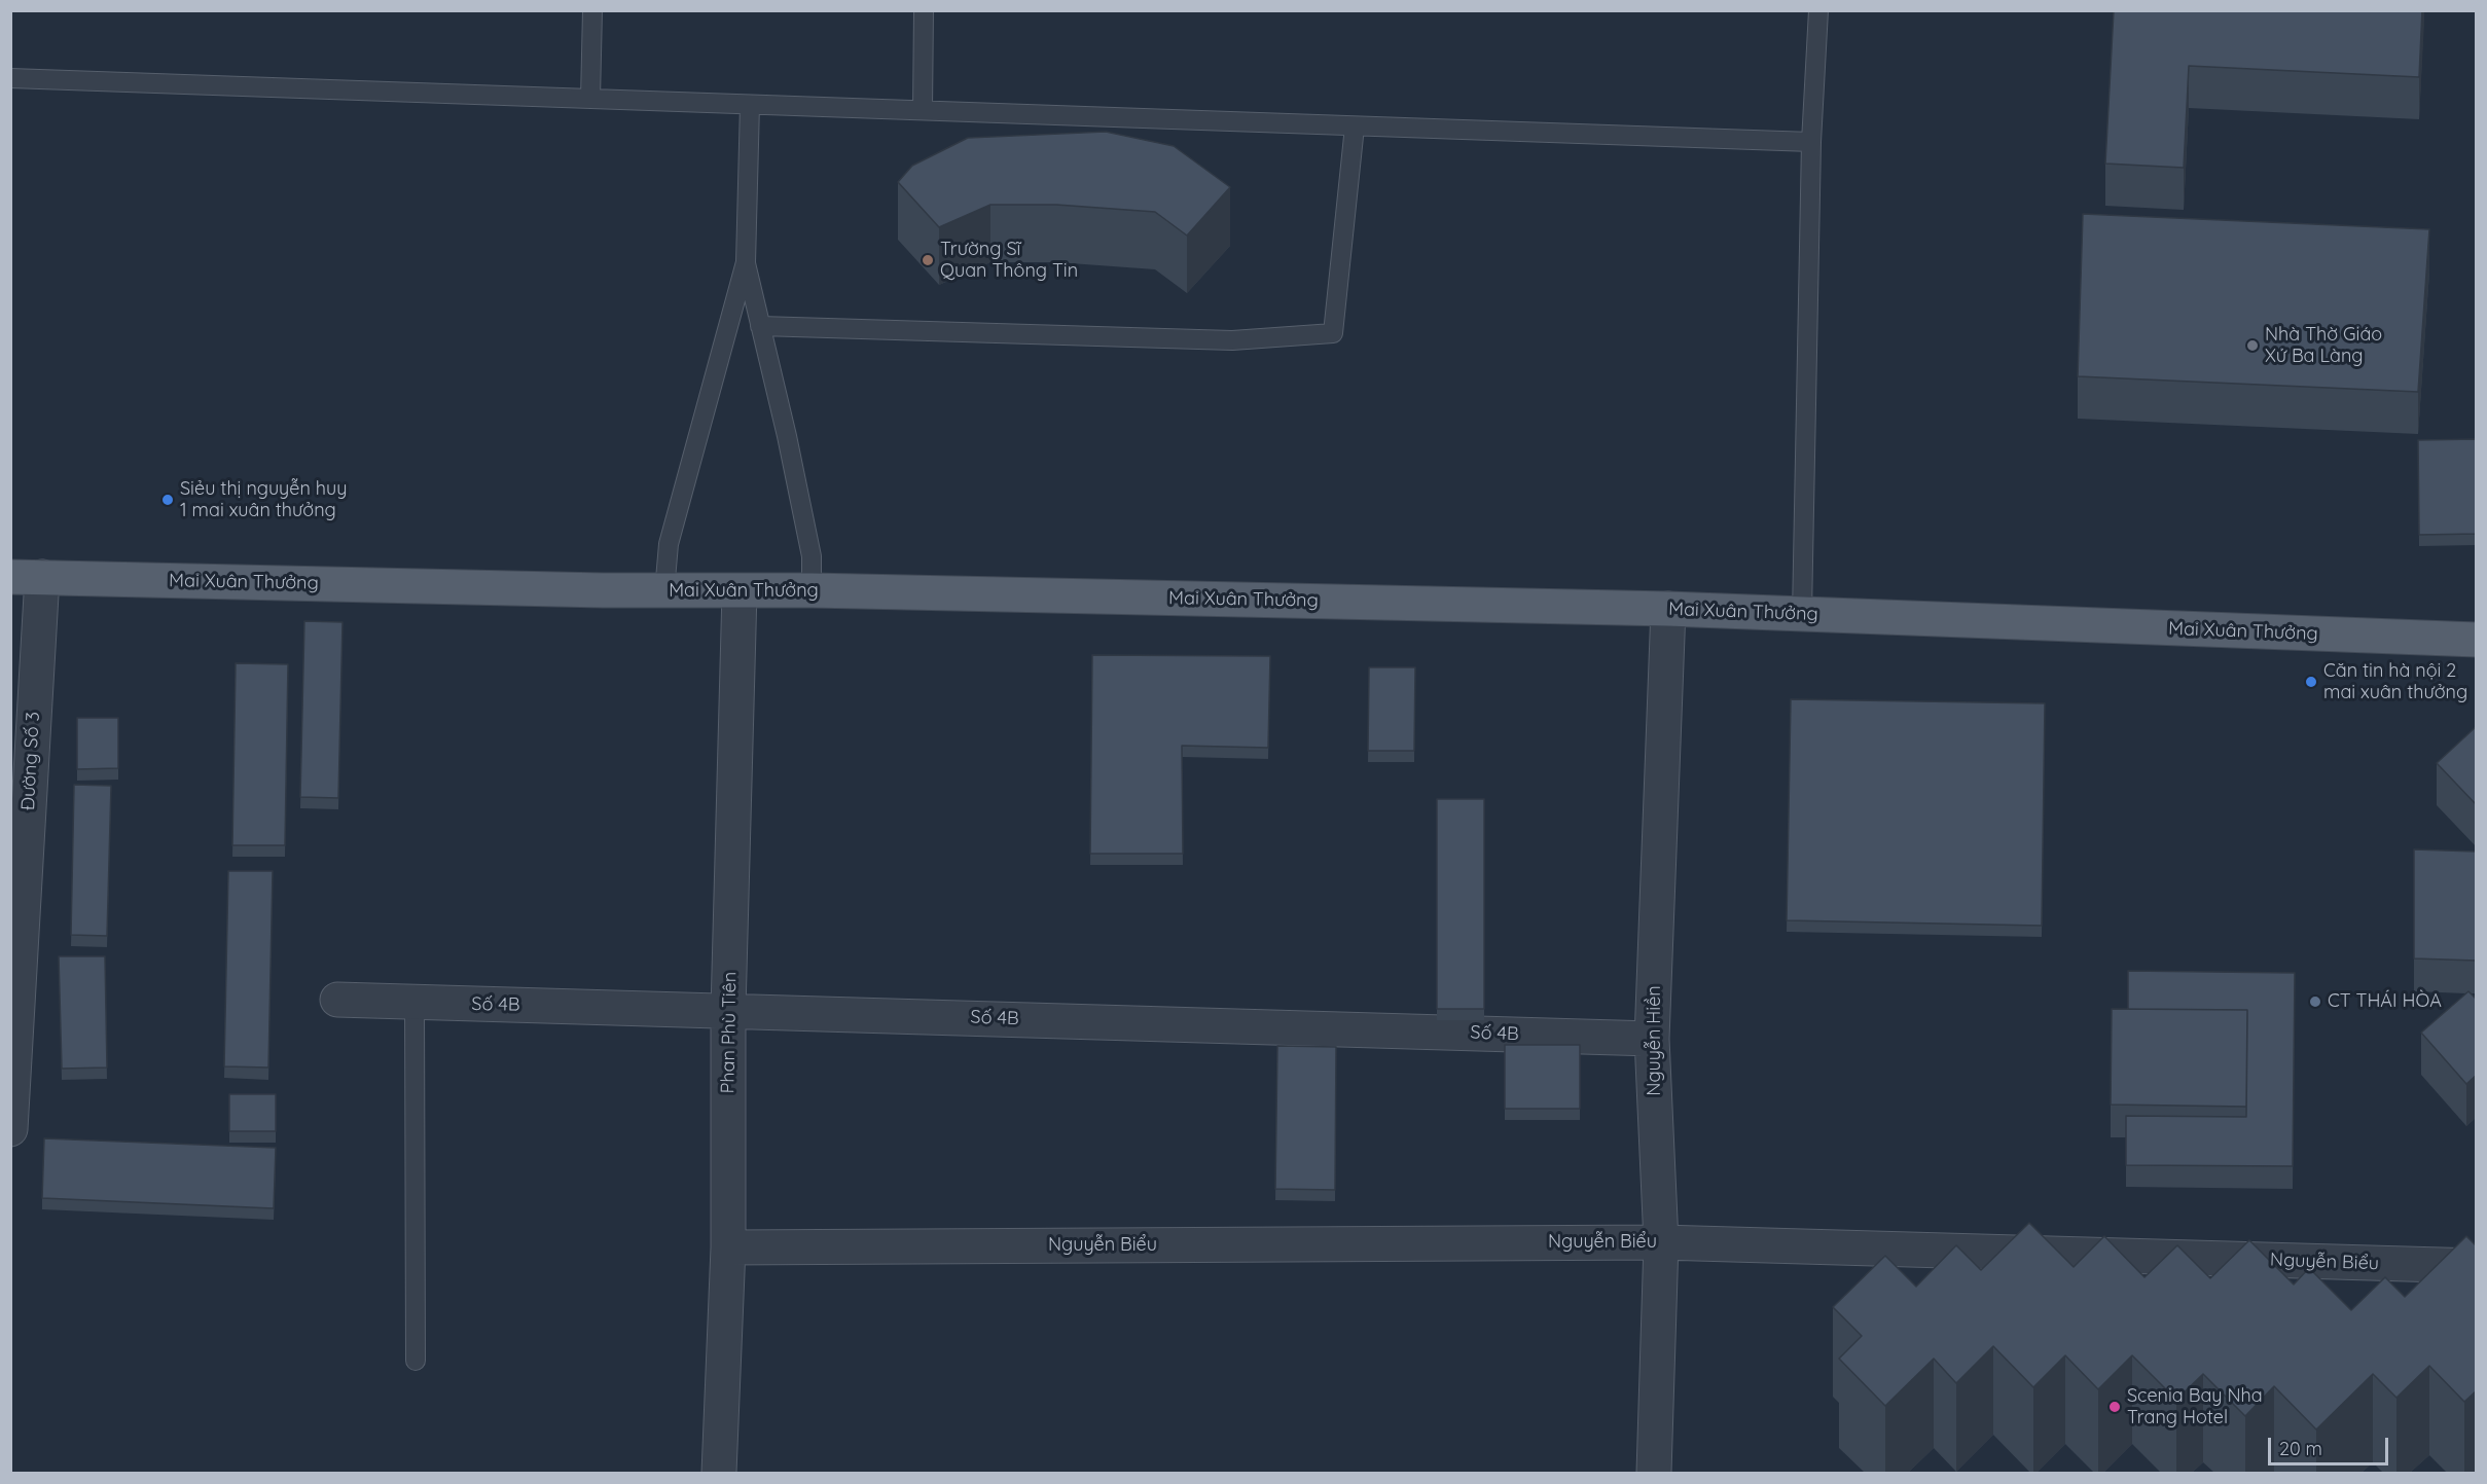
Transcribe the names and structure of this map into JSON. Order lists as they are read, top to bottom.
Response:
{
  "streets": {
    "main road": ["Mai Xuân Thưởng"],
    "street": [
      "Đường Số 3",
      "Số 4B",
      "Phan Phù Tiên",
      "Nguyễn Hiền",
      "Nguyễn Biểu"
    ]
  },
  "crossings": [
    ["Mai Xuân Thưởng", "Đường Số 3"],
    ["Mai Xuân Thưởng", "Phan Phù Tiên"],
    ["Mai Xuân Thưởng", "Nguyễn Hiền"],
    ["Số 4B", "Phan Phù Tiên"],
    ["Số 4B", "Nguyễn Hiền"],
    ["Phan Phù Tiên", "Nguyễn Biểu"],
    ["Nguyễn Hiền", "Nguyễn Biểu"]
  ],
  "places": [
    "Trường Sĩ Quan Thông Tin",
    "Nhà Thờ Giáo Xứ Ba Làng",
    "Siẻu thị nguyễn huy 1 mai xuân thưởng",
    "Căn tin hà nội 2 mai xuân thưởng",
    "CT THÁI HÒA",
    "Scenia Bay Nha Trang Hotel"
  ],
  "scale_bar": "20 m"
}
